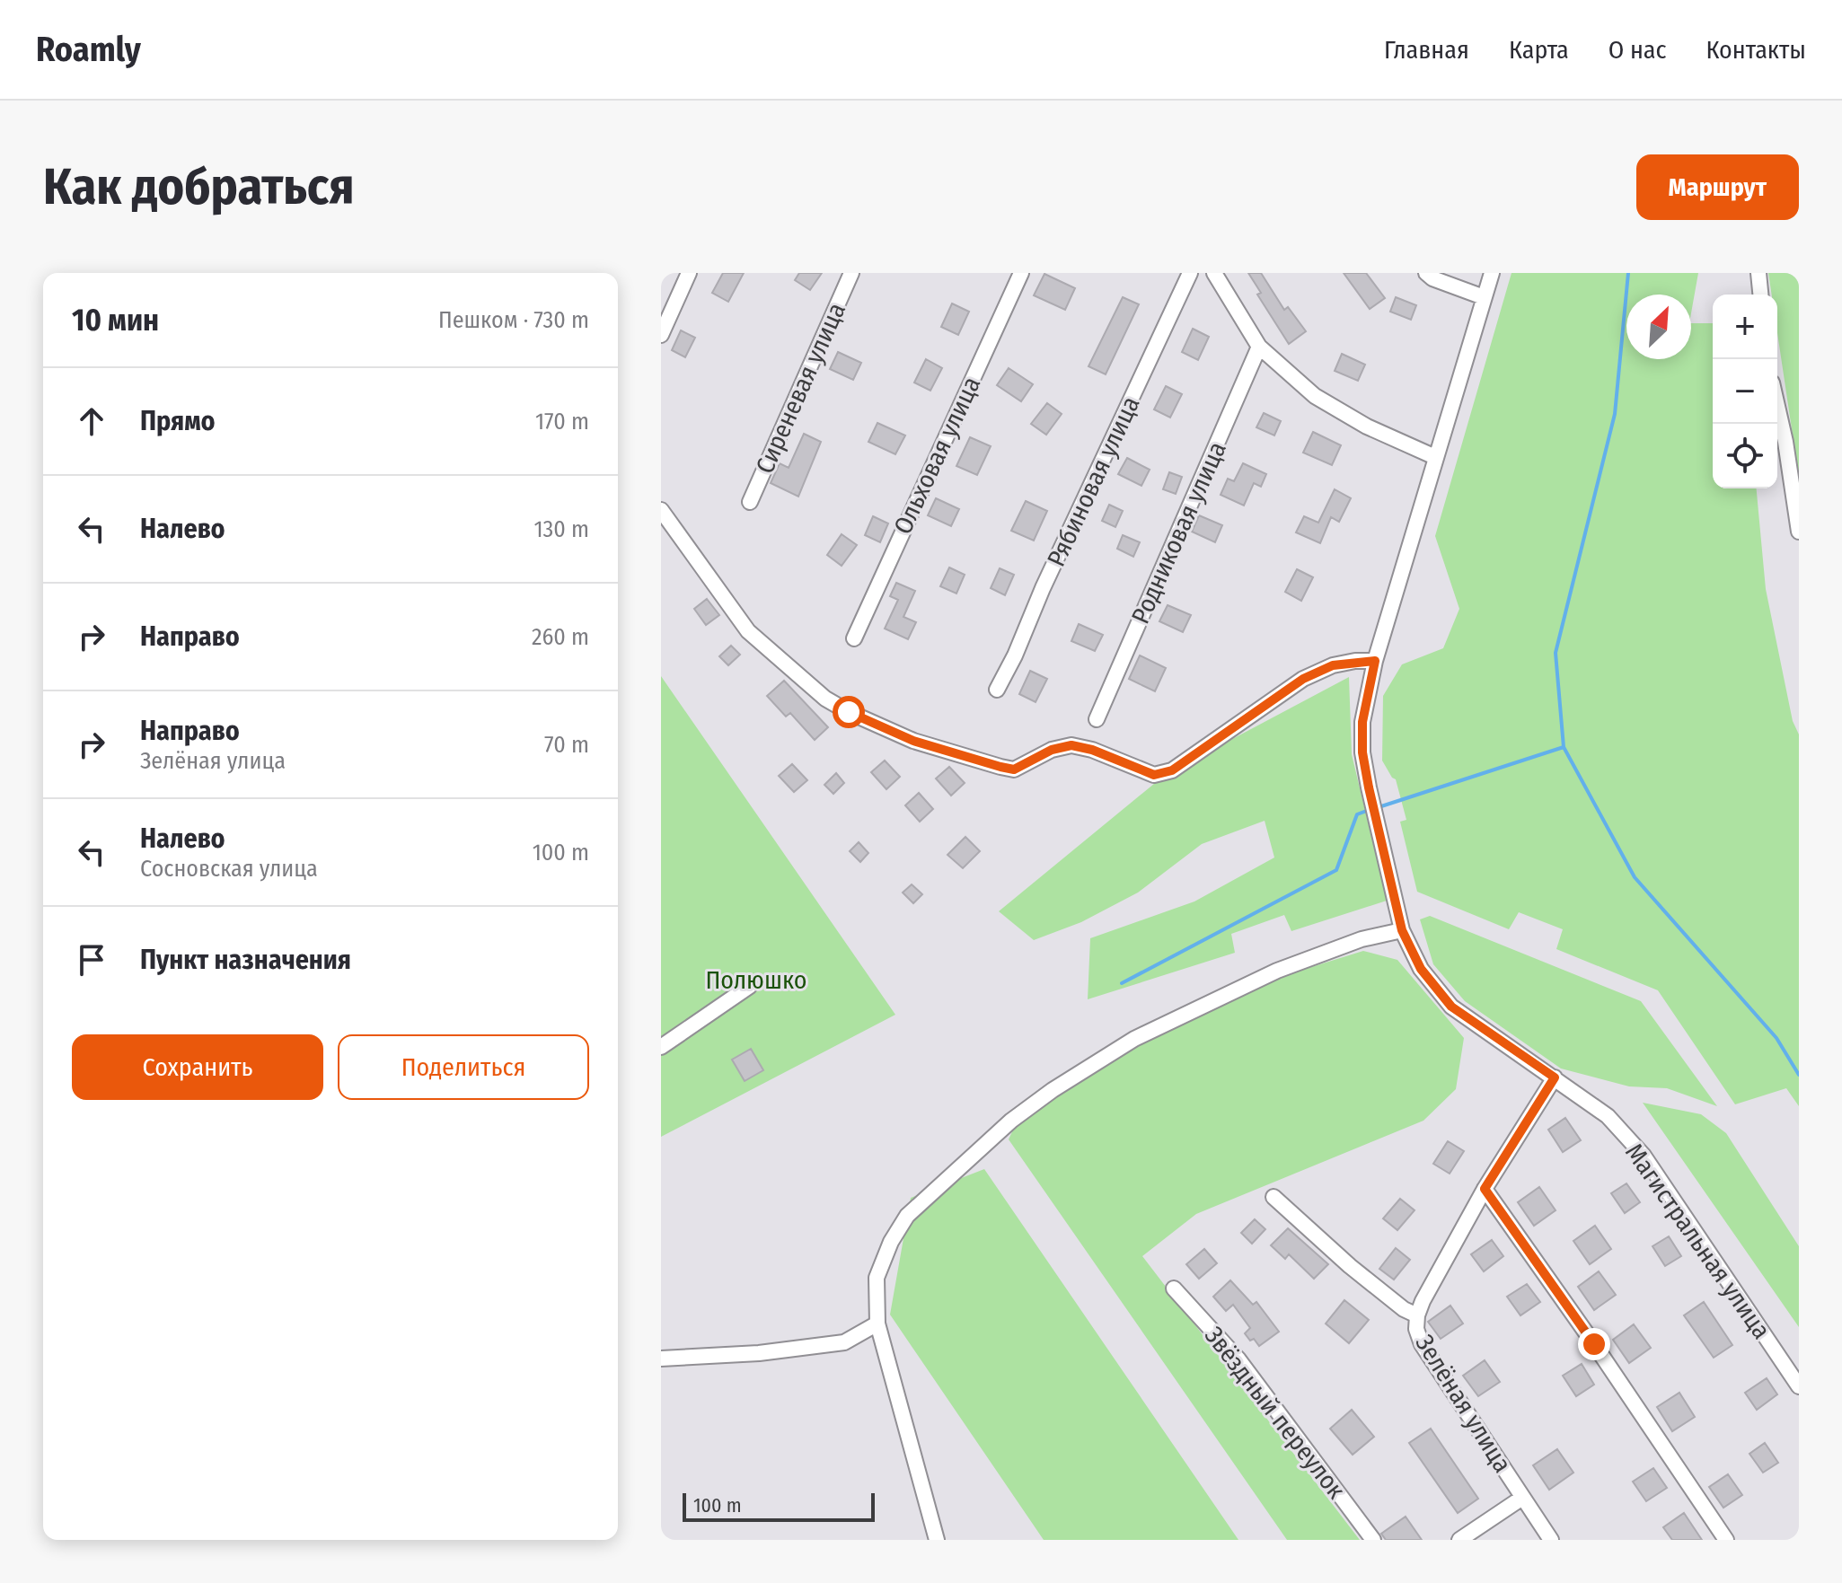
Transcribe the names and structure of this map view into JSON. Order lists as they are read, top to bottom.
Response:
{
  "streets": {
    "street": [
      "Сиреневая улица",
      "Ольховая улица",
      "Рябиновая улица",
      "Родниковая улица",
      "Магистральная улица",
      "Зелёная улица",
      "Звёздный переулок"
    ]
  },
  "crossings": [
    ["Магистральная улица", "Зелёная улица"]
  ],
  "parks": ["Полюшко"],
  "scale_bar": "100 m",
  "north": "top right",
  "page": {
    "header": "Roamly",
    "nav": [
      "Главная",
      "Карта",
      "О нас",
      "Контакты"
    ],
    "buttons": [
      "Маршрут",
      ["Сохранить", "Поделиться"]
    ],
    "title": "Как добраться",
    "heading": ["10 мин", "Пешком · 730 m"],
    "map_buttons": ["+", "−"],
    "list": [
      ["Прямо", "170 m"],
      ["Налево", "130 m"],
      ["Направо", "260 m"],
      ["Направо", "Зелёная улица", "70 m"],
      ["Налево", "Сосновская улица", "100 m"],
      "Пункт назначения"
    ],
    "scale": "100 m"
  }
}
